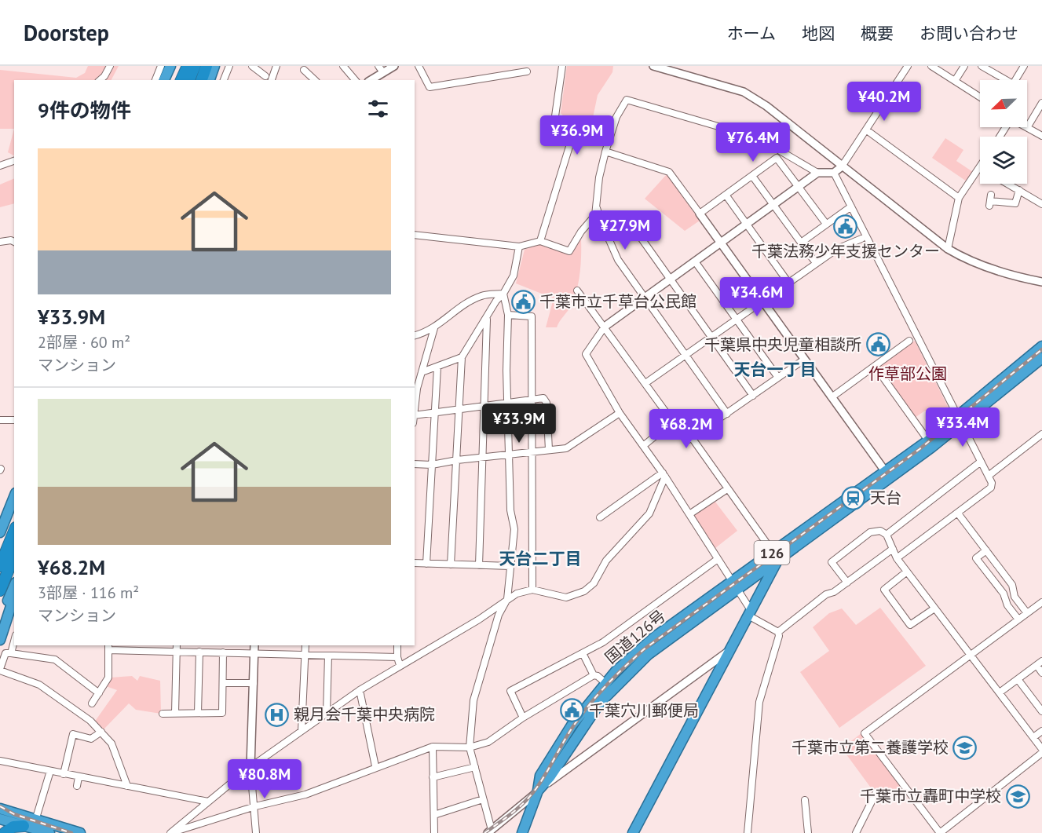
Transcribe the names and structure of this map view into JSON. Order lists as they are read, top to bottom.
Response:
{
  "streets": {
    "highway": ["126", "国道126号"]
  },
  "districts": ["天台一丁目", "天台二丁目"],
  "parks": ["作草部公園"],
  "places": {
    "public building": [
      "千葉法務少年支援センター",
      "千葉市立千草台公民館",
      "千葉県中央児童相談所",
      "千葉穴川郵便局"
    ],
    "station": ["天台"],
    "hospital": ["親月会千葉中央病院"],
    "school or university": ["千葉市立第二養護学校", "千葉市立轟町中学校"]
  },
  "north": "bottom left",
  "page": {
    "header": "Doorstep",
    "nav": [
      "ホーム",
      "地図",
      "概要",
      "お問い合わせ"
    ],
    "heading": "9件の物件",
    "price": [
      "¥40.2M",
      "¥36.9M",
      "¥76.4M",
      "¥27.9M",
      "¥34.6M",
      "¥33.9M",
      "¥33.4M",
      "¥68.2M",
      "¥80.8M"
    ],
    "list": [
      {
        "name": "¥33.9M",
        "note": "2部屋 · 60 m² · マンション"
      },
      {
        "name": "¥68.2M",
        "note": "3部屋 · 116 m² · マンション"
      }
    ]
  }
}
